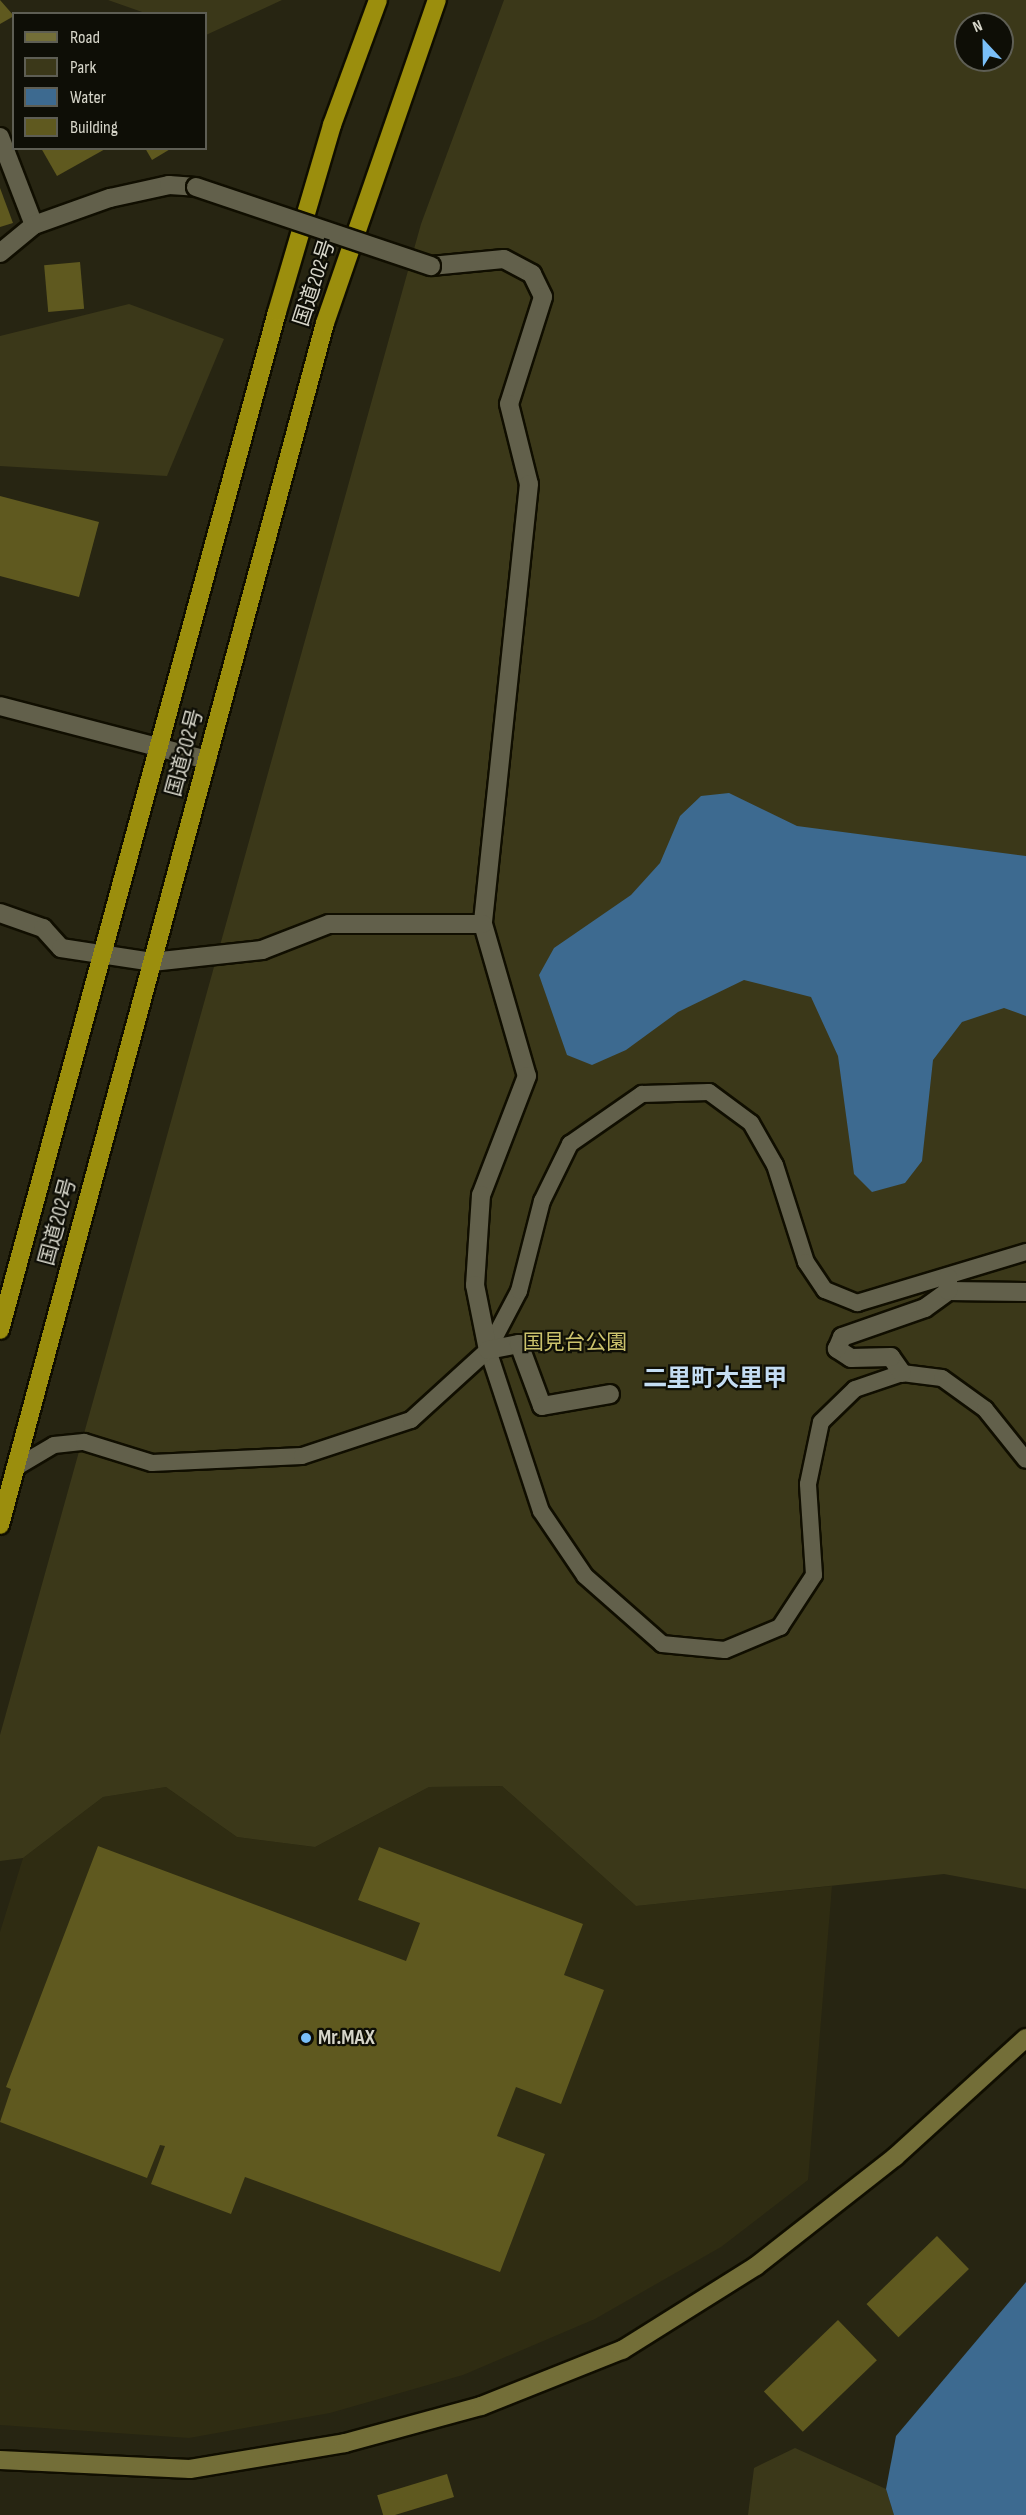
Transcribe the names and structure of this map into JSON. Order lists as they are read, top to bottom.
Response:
{
  "streets": {
    "highway": ["国道202号"]
  },
  "districts": ["二里町大里甲"],
  "parks": ["国見台公園"],
  "places": ["Mr.MAX"],
  "legend": [
    "Road",
    "Park",
    "Water",
    "Building"
  ],
  "north": "top"
}
